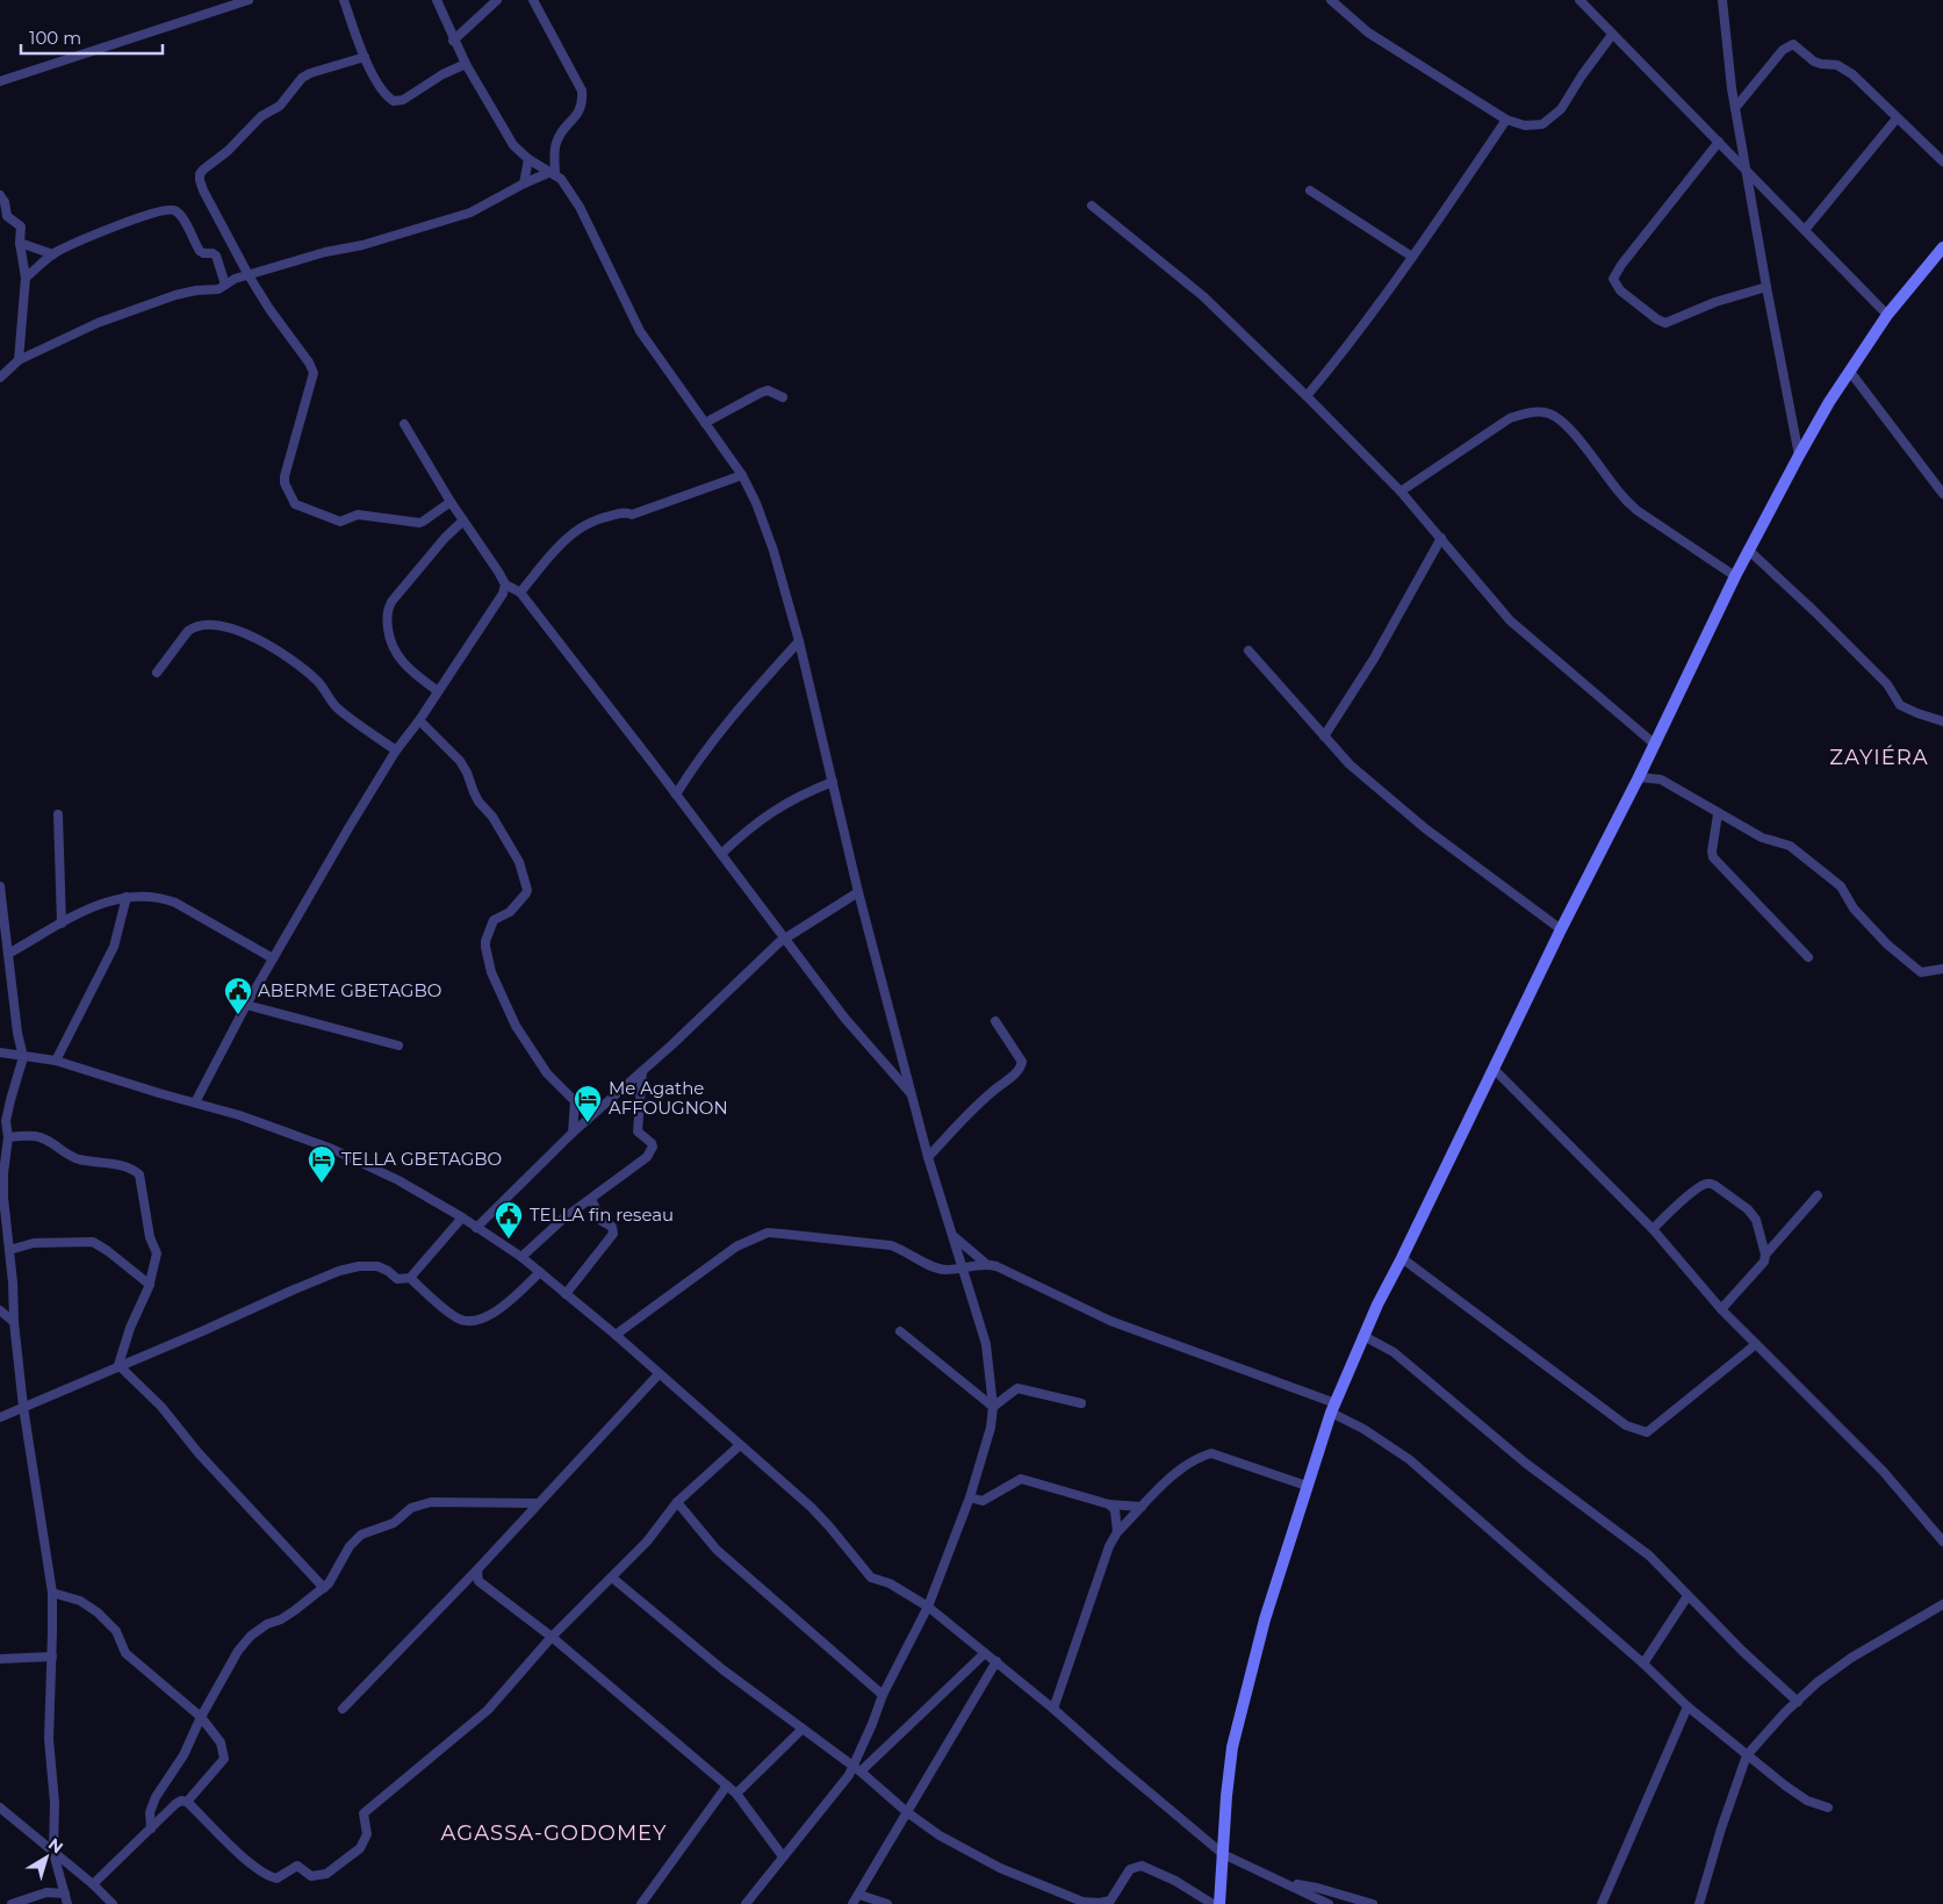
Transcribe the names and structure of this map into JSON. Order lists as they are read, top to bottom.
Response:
{
  "districts": ["ZAYIÉRA", "AGASSA-GODOMEY"],
  "places": {
    "public building": ["ABERME GBETAGBO", "TELLA fin reseau"],
    "hotel": ["Me Agathe AFFOUGNON", "TELLA GBETAGBO"]
  },
  "scale_bar": "100 m",
  "north": "top right"
}
